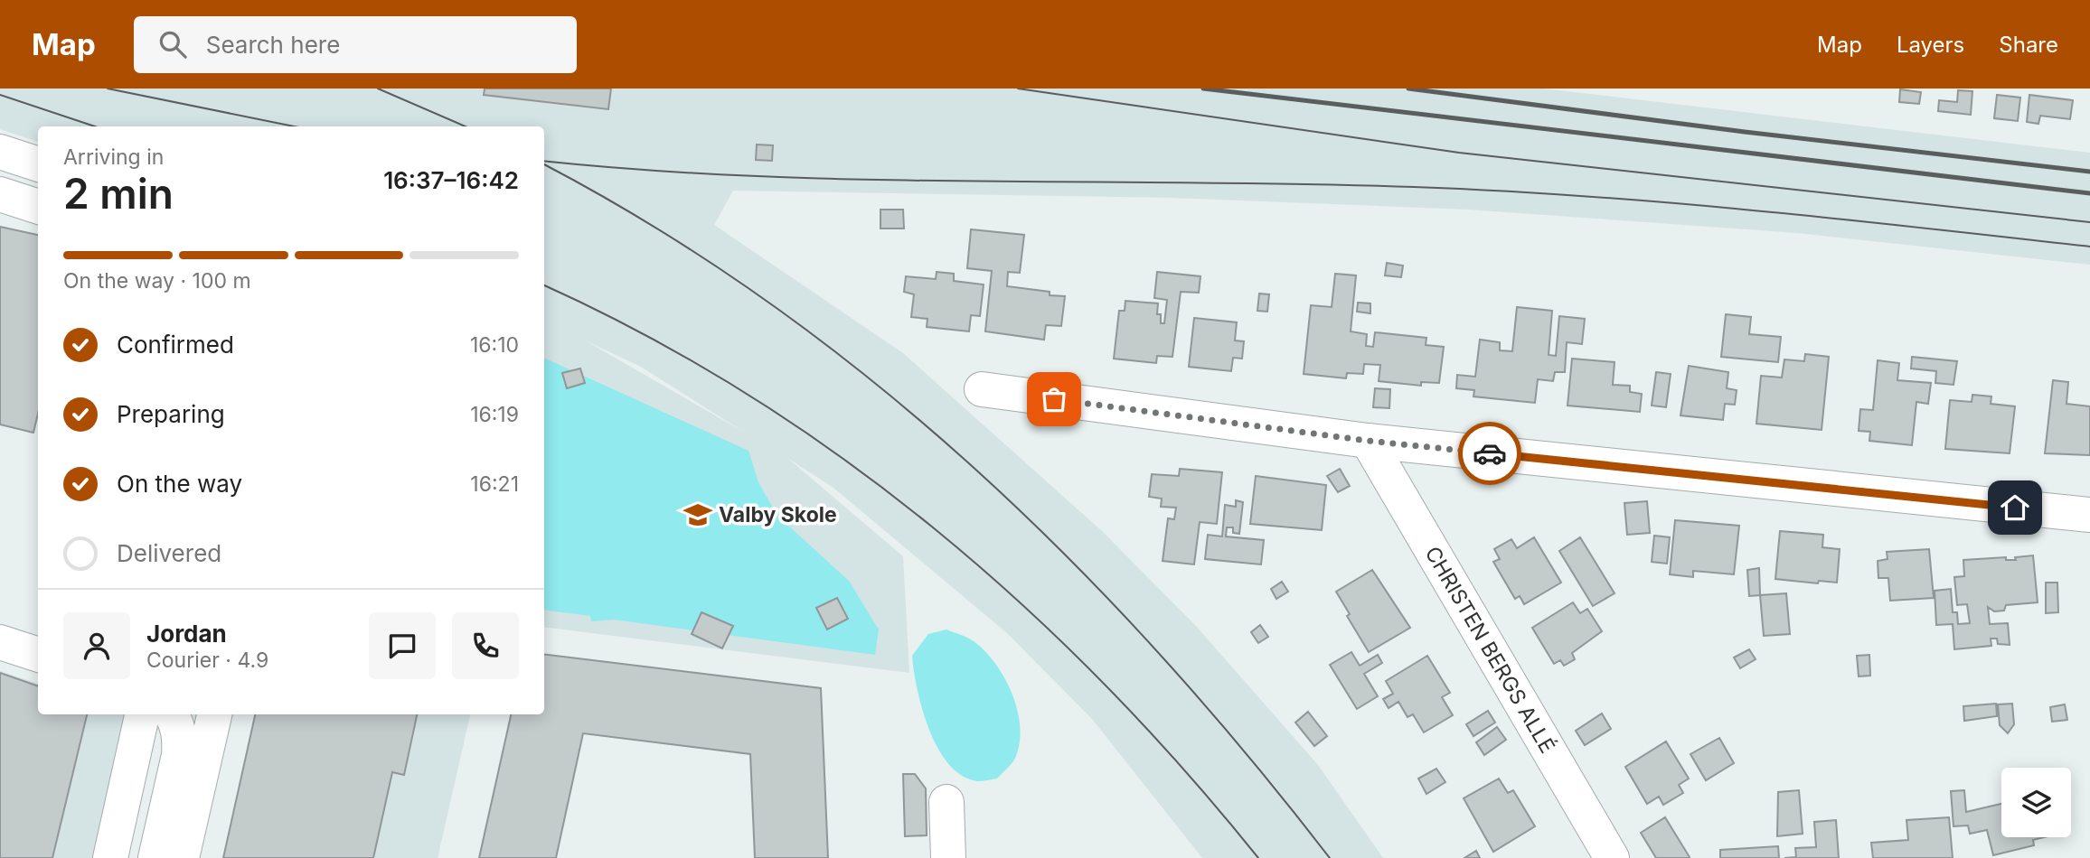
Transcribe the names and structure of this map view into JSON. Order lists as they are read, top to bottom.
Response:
{
  "streets": {
    "street": ["CHRISTEN BERGS ALLÉ"]
  },
  "places": {
    "school or university": ["Valby Skole"]
  },
  "page": {
    "header": "Map",
    "search": "Search here",
    "nav": ["Map", "Layers", "Share"],
    "heading": ["2 min", "Arriving in", "16:37–16:42"],
    "panel": ["Jordan", "Courier · 4.9"],
    "bar": "On the way · 100 m",
    "list": [
      ["Confirmed", "16:10"],
      ["Preparing", "16:19"],
      ["On the way", "16:21"],
      "Delivered"
    ]
  }
}
